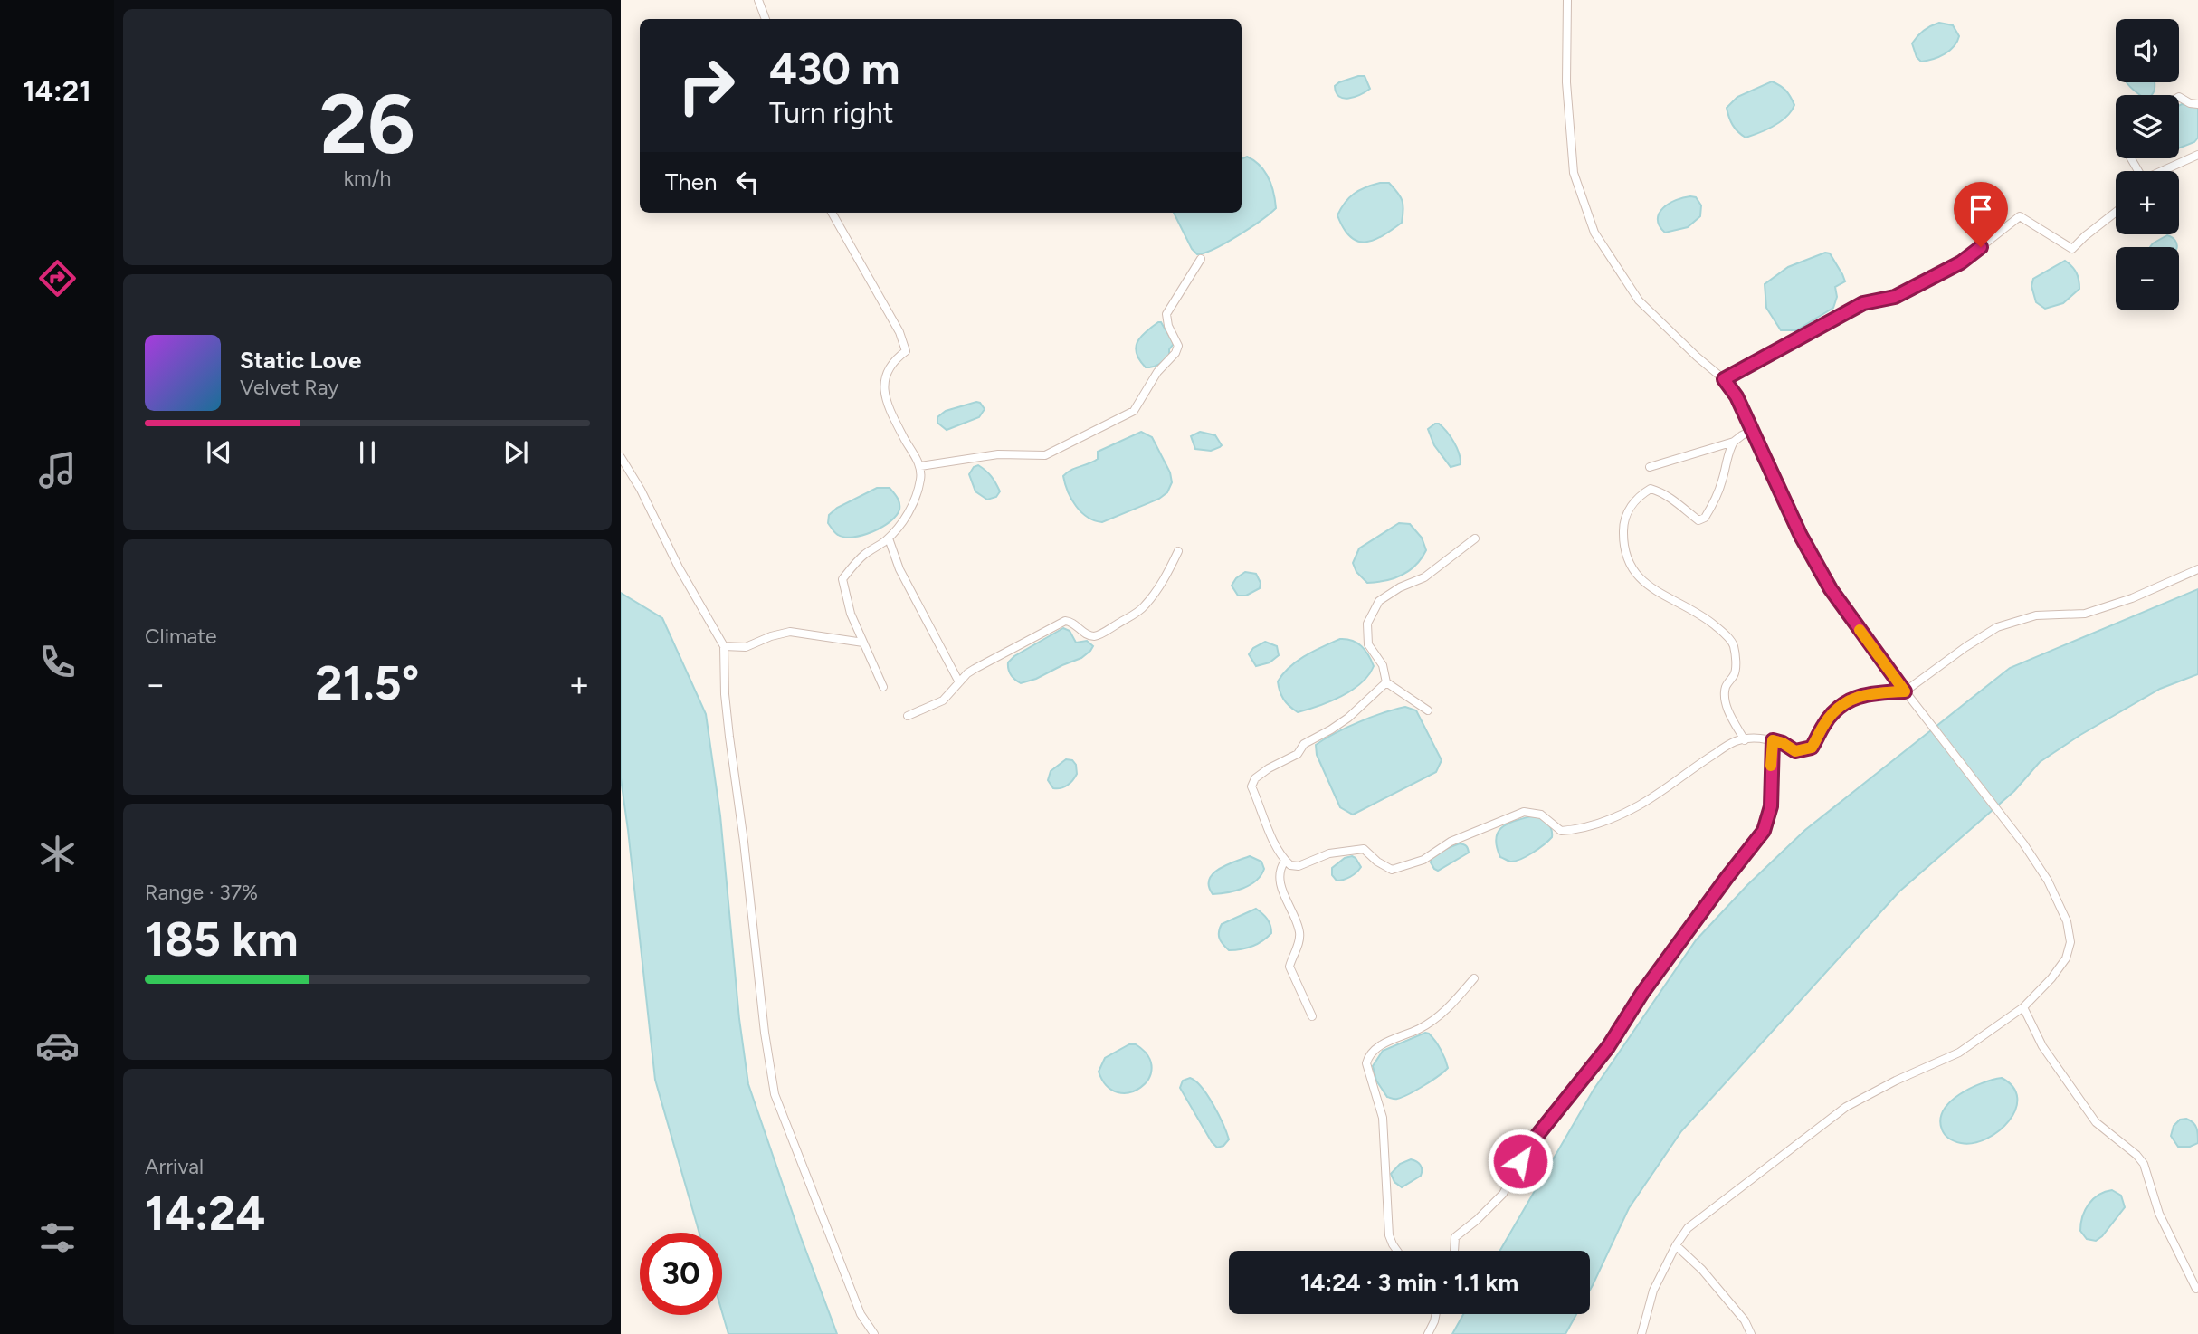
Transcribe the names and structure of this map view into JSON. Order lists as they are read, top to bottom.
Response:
{
  "page": {
    "tabs": "14:21",
    "tile": [
      ["26", "km/h"],
      "Climate",
      ["Range · 37%", "185 km"],
      ["Arrival", "14:24"]
    ],
    "map_buttons": ["+", "−"],
    "turn": ["430 m", "Turn right"],
    "then": "Then",
    "song": ["Static Love", "Velvet Ray"],
    "heat": ["−", "21.5°", "+"],
    "limit": "30",
    "trip": "14:24 · 3 min · 1.1 km"
  }
}
